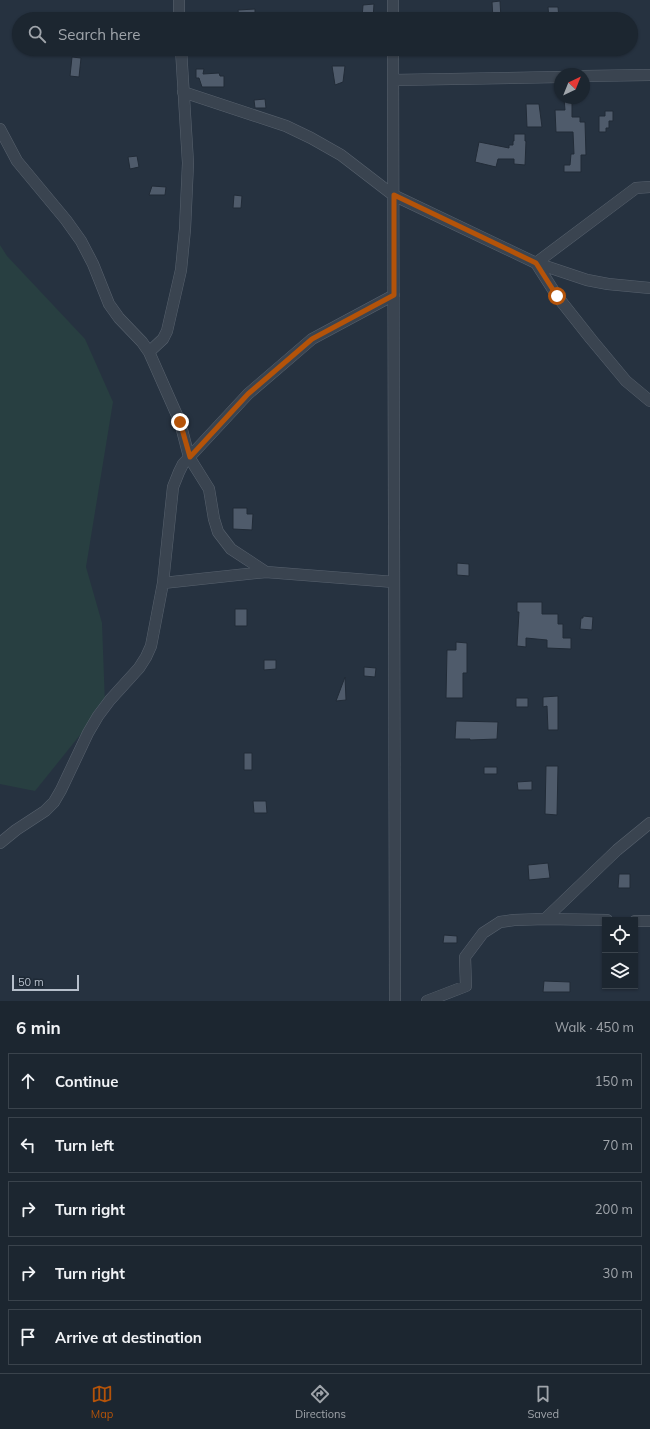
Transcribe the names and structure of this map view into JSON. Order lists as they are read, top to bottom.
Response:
{
  "scale_bar": "50 m",
  "north": "top right",
  "page": {
    "search": "Search here",
    "scale": "50 m",
    "heading": ["6 min", "Walk · 450 m"],
    "list": [
      ["Continue", "150 m"],
      ["Turn left", "70 m"],
      ["Turn right", "200 m"],
      ["Turn right", "30 m"],
      "Arrive at destination"
    ],
    "nav": ["Map", "Directions", "Saved"]
  }
}
